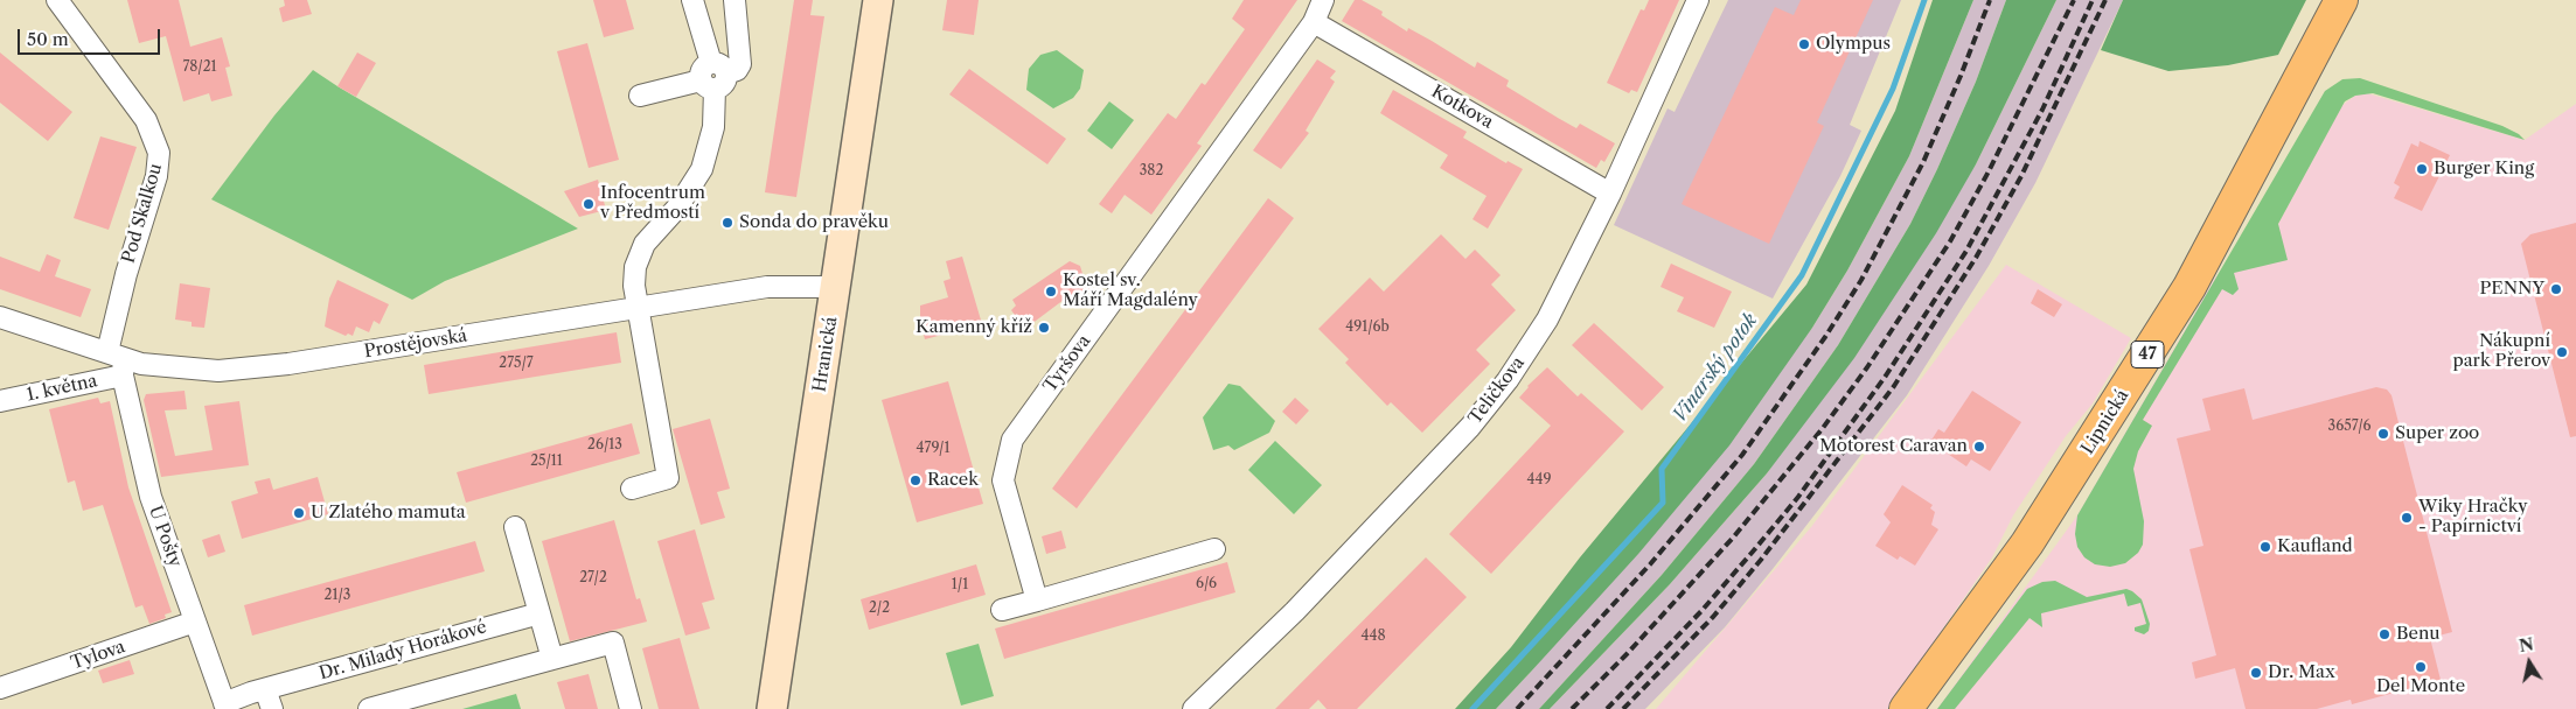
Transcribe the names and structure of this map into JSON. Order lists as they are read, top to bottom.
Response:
{
  "streets": {
    "main road": ["Hranická", "47", "Lipnická"],
    "street": [
      "Kotkova",
      "Pod Skalkou",
      "Prostějovská",
      "Tyršova",
      "1. května",
      "Teličkova",
      "U Pošty",
      "Dr. Milady Horákové",
      "Tylova"
    ]
  },
  "crossings": [
    ["Kotkova", "Tyršova"],
    ["Kotkova", "Teličkova"],
    ["Pod Skalkou", "Prostějovská"],
    ["Pod Skalkou", "1. května"],
    ["Pod Skalkou", "U Pošty"],
    ["Prostějovská", "Hranická"],
    ["Prostějovská", "1. května"],
    ["Prostějovská", "U Pošty"],
    ["1. května", "U Pošty"],
    ["U Pošty", "Dr. Milady Horákové"],
    ["U Pošty", "Tylova"]
  ],
  "water": ["Vinarský potok"],
  "places": [
    "Olympus",
    "Burger King",
    "Infocentrum v Předmostí",
    "Sonda do pravěku",
    "PENNY",
    "Kostel sv. Máří Magdalény",
    "Kamenný kříž",
    "Nákupní park Přerov",
    "Super zoo",
    "Motorest Caravan",
    "Racek",
    "U Zlatého mamuta",
    "Wiky Hračky - Papírnictví",
    "Kaufland",
    "Benu",
    "Del Monte",
    "Dr. Max"
  ],
  "house_numbers": [
    "78/21",
    "382",
    "491/6b",
    "275/7",
    "3657/6",
    "26/13",
    "479/1",
    "25/11",
    "449",
    "27/2",
    "6/6",
    "1/1",
    "21/3",
    "2/2",
    "448"
  ],
  "scale_bar": "50 m",
  "north": "top"
}
